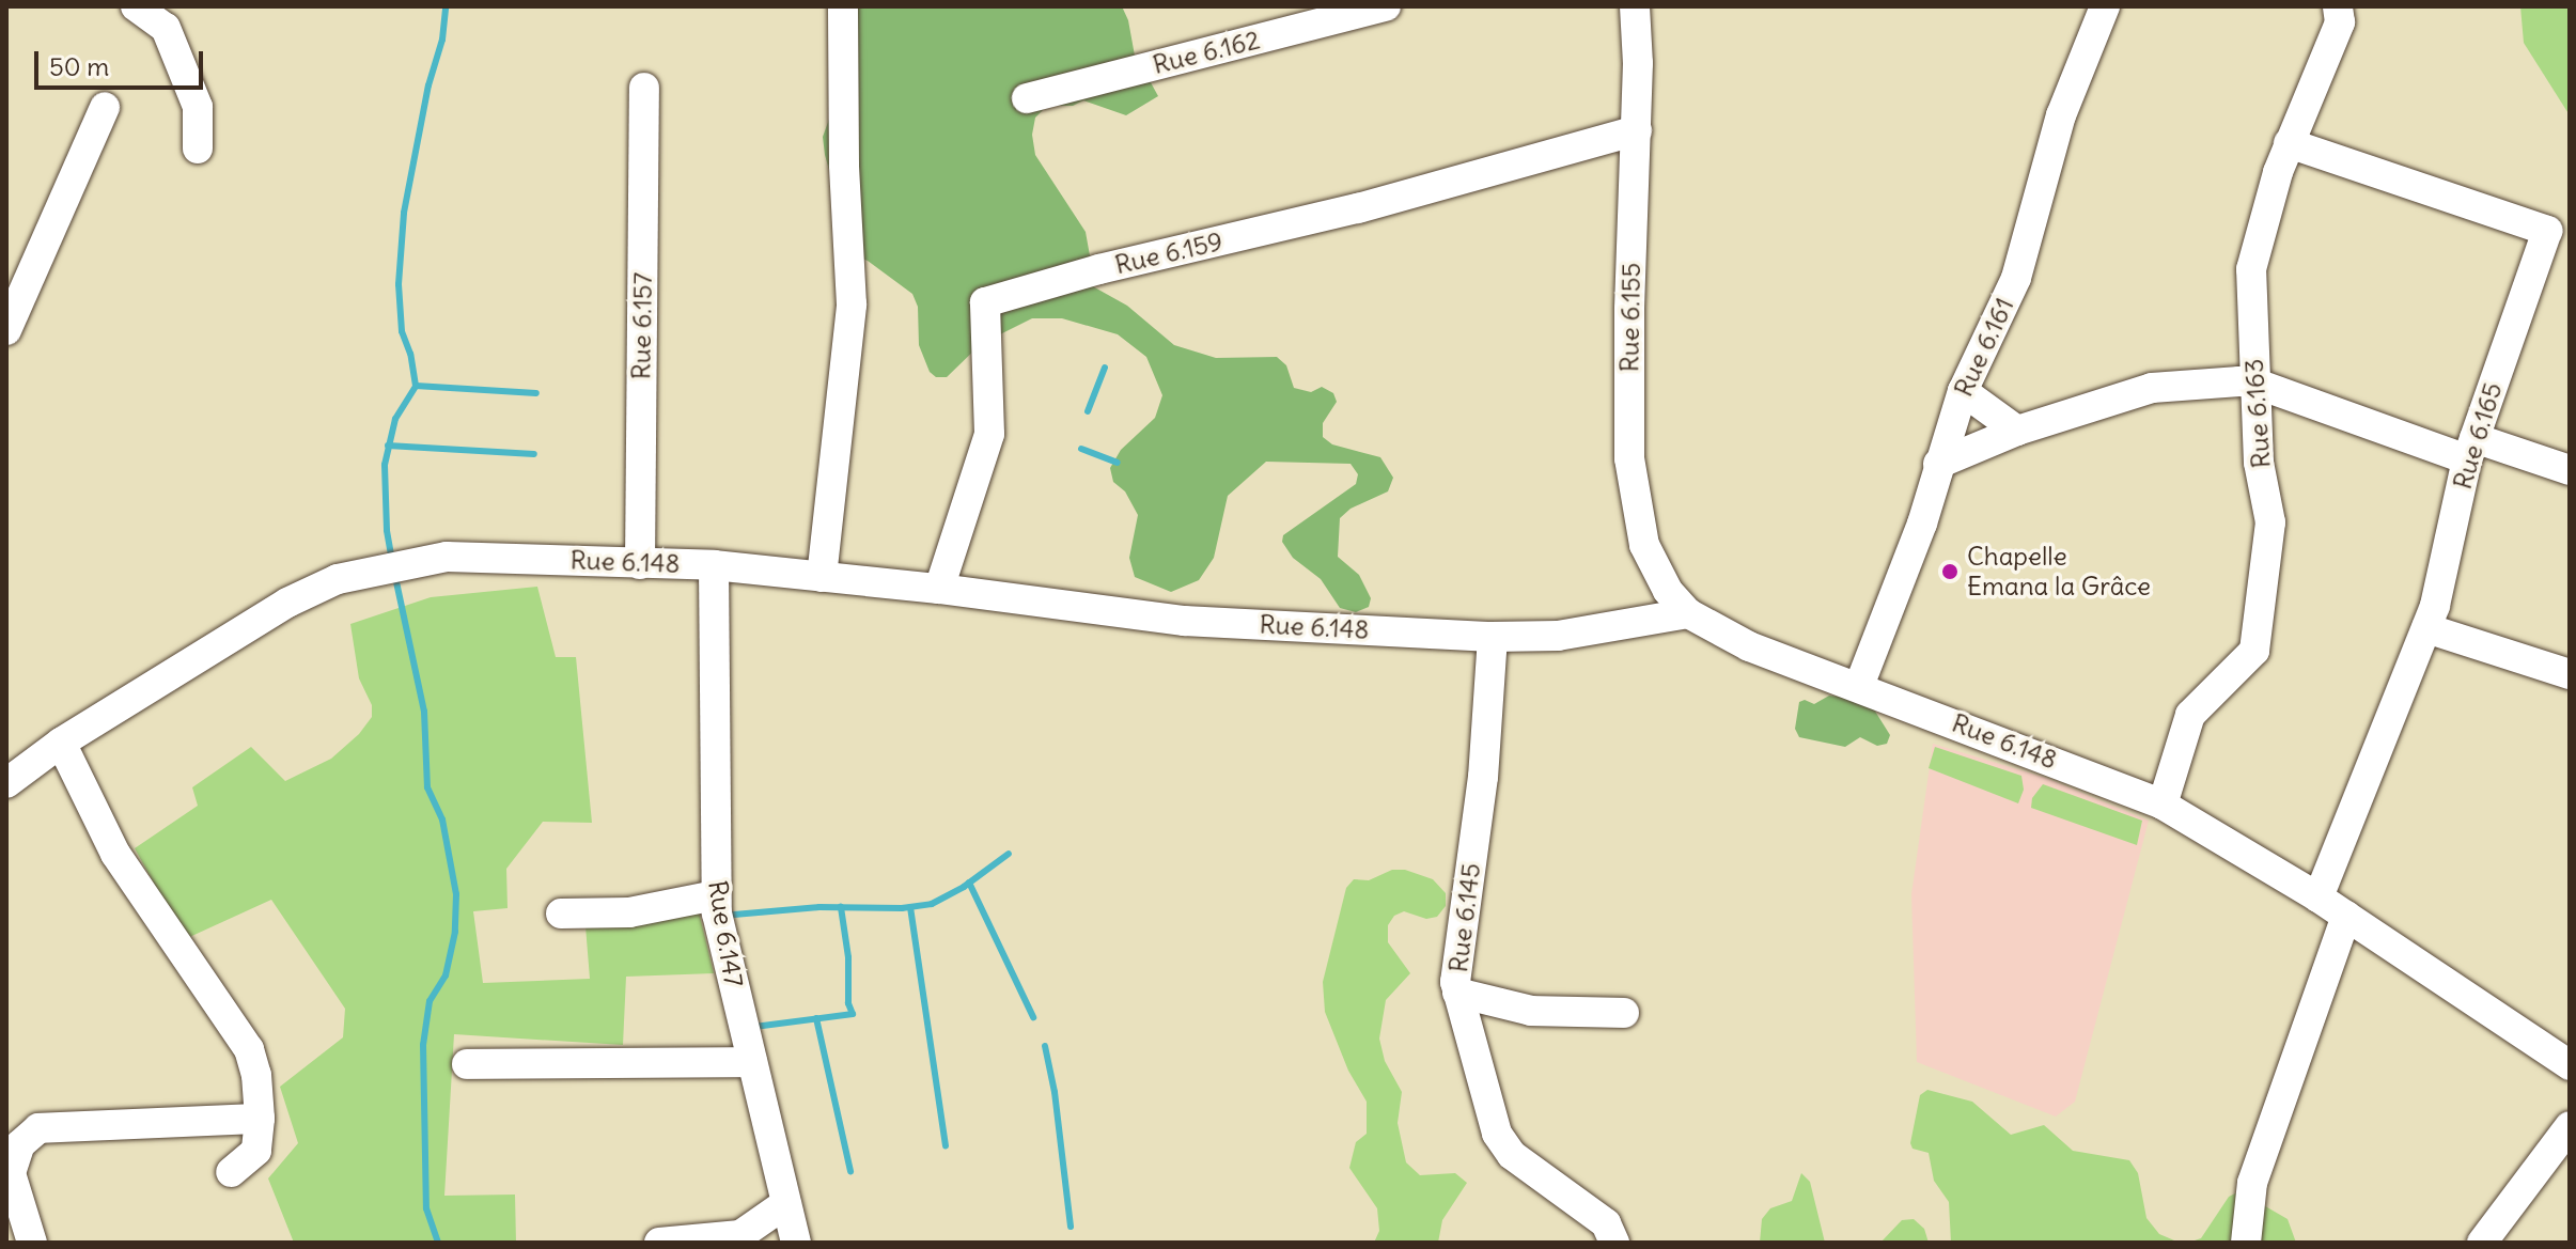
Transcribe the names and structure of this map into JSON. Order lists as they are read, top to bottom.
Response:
{
  "streets": {
    "street": [
      "Rue 6.162",
      "Rue 6.159",
      "Rue 6.155",
      "Rue 6.157",
      "Rue 6.161",
      "Rue 6.163",
      "Rue 6.165",
      "Rue 6.148",
      "Rue 6.145",
      "Rue 6.147"
    ]
  },
  "crossings": [
    ["Rue 6.159", "Rue 6.155"],
    ["Rue 6.159", "Rue 6.148"],
    ["Rue 6.155", "Rue 6.148"],
    ["Rue 6.157", "Rue 6.148"],
    ["Rue 6.161", "Rue 6.148"],
    ["Rue 6.163", "Rue 6.165"],
    ["Rue 6.163", "Rue 6.148"],
    ["Rue 6.165", "Rue 6.148"],
    ["Rue 6.148", "Rue 6.145"],
    ["Rue 6.148", "Rue 6.147"]
  ],
  "places": ["Chapelle Emana la Grâce"],
  "scale_bar": "50 m"
}
